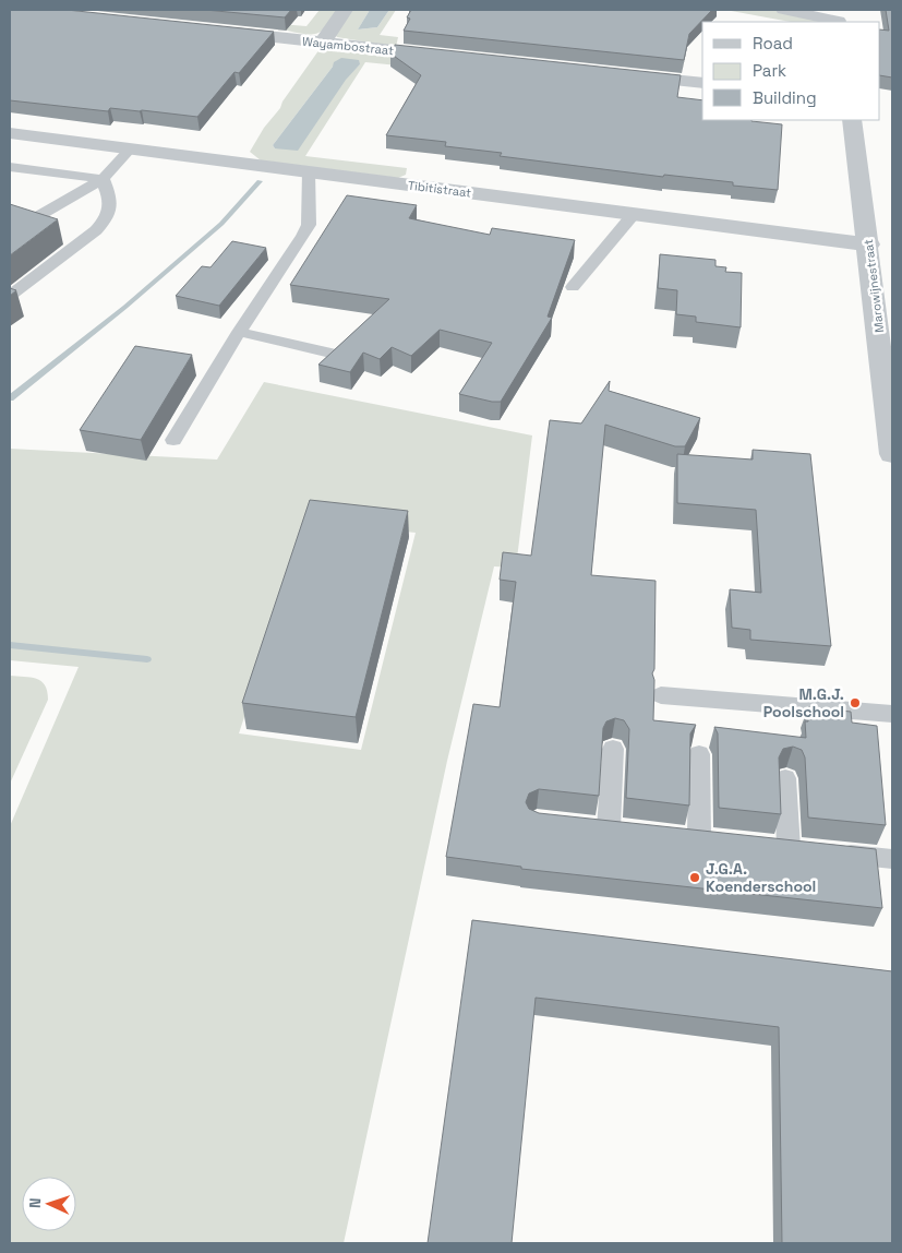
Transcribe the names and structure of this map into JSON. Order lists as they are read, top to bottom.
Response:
{
  "streets": {
    "street": ["Wayambostraat", "Tibitistraat", "Marowijnestraat"]
  },
  "crossings": [
    ["Tibitistraat", "Marowijnestraat"]
  ],
  "places": ["M.G.J. Poolschool", "J.G.A. Koenderschool"],
  "legend": ["Road", "Park", "Building"],
  "north": "left"
}
